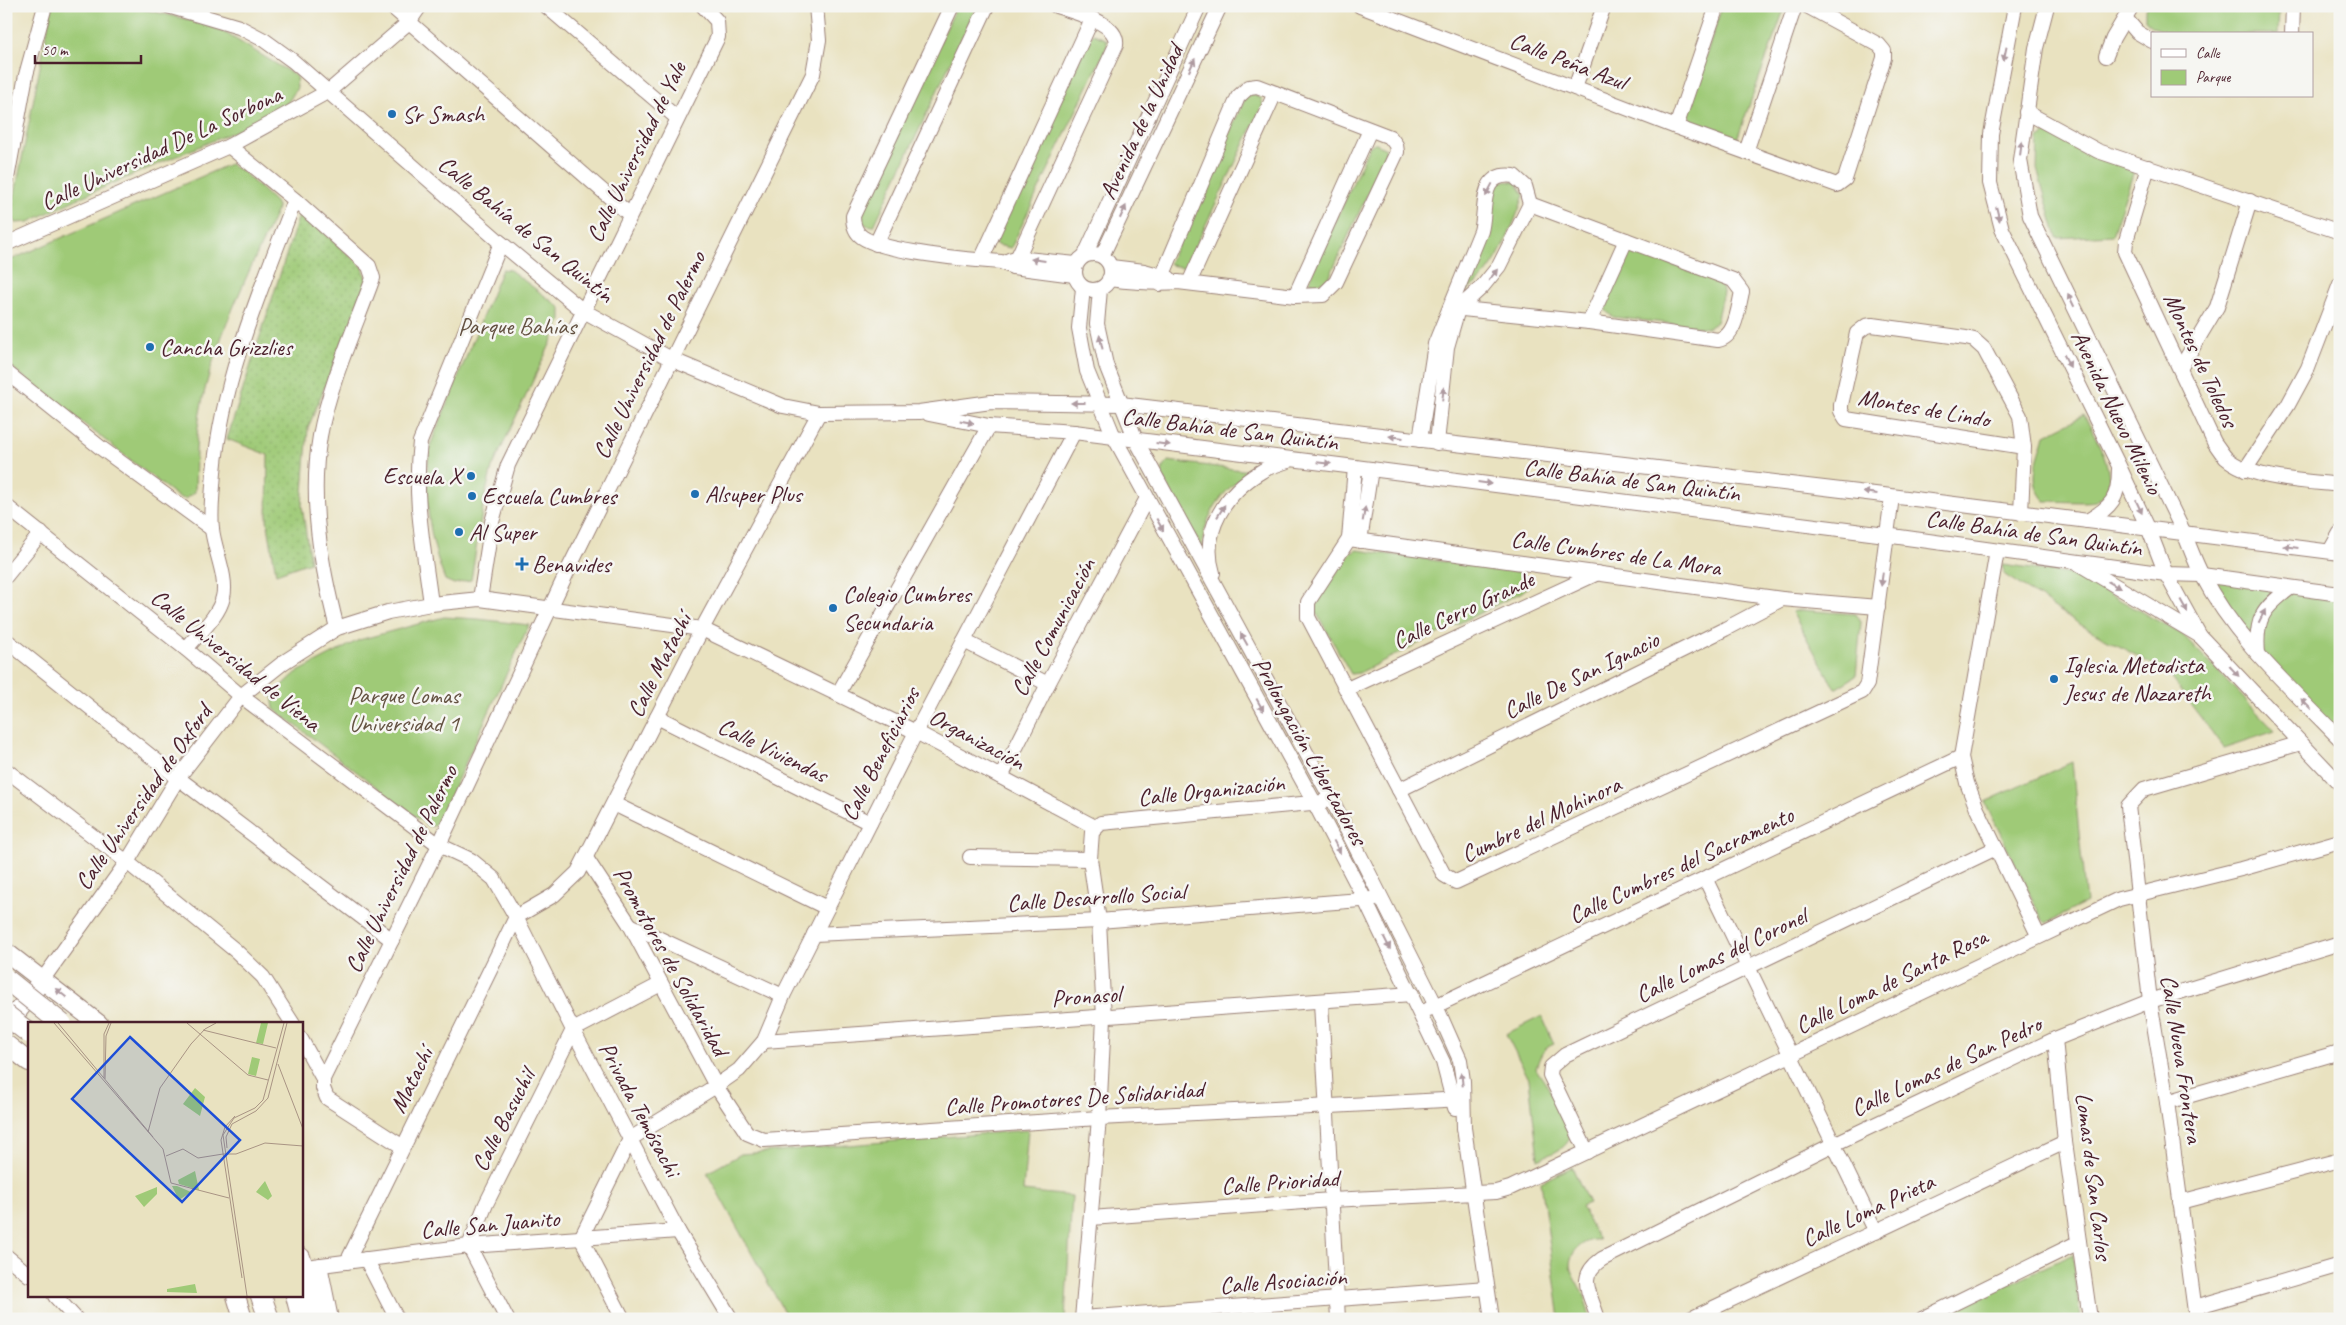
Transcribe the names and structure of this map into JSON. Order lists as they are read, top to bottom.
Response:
{
  "streets": {
    "street": [
      "Calle Peña Azul",
      "Avenida de la Unidad",
      "Calle Universidad De La Sorbona",
      "Calle Universidad de Yale",
      "Calle Bahía de San Quintín",
      "Calle Universidad de Palermo",
      "Montes de Toledos",
      "Montes de Lindo",
      "Avenida Nuevo Milenio",
      "Calle Cumbres de La Mora",
      "Calle Cerro Grande",
      "Calle Comunicación",
      "Calle Universidad de Viena",
      "Calle Matachí",
      "Calle De San Ignacio",
      "Organización",
      "Calle Viviendas",
      "Prolongación Libertadores",
      "Calle Beneficiarios",
      "Calle Organización",
      "Calle Universidad de Oxford",
      "Cumbre del Mohinora",
      "Calle Cumbres del Sacramento",
      "Calle Desarrollo Social",
      "Calle Lomas del Coronel",
      "Promotores de Solidaridad",
      "Calle Loma de Santa Rosa",
      "Pronasol",
      "Calle Nueva Frontera",
      "Calle Lomas de San Pedro",
      "Matachí",
      "Calle Promotores De Solidaridad",
      "Privada Temósachi",
      "Calle Basuchil",
      "Lomas de San Carlos",
      "Calle Prioridad",
      "Calle Loma Prieta",
      "Calle San Juanito",
      "Calle Asociación"
    ]
  },
  "crossings": [
    ["Avenida de la Unidad", "Calle Bahía de San Quintín"],
    ["Avenida de la Unidad", "Prolongación Libertadores"],
    ["Calle Universidad De La Sorbona", "Calle Bahía de San Quintín"],
    ["Calle Universidad de Yale", "Calle Bahía de San Quintín"],
    ["Calle Universidad de Yale", "Calle Universidad de Oxford"],
    ["Calle Bahía de San Quintín", "Calle Universidad de Palermo"],
    ["Calle Bahía de San Quintín", "Montes de Lindo"],
    ["Calle Bahía de San Quintín", "Avenida Nuevo Milenio"],
    ["Calle Bahía de San Quintín", "Calle Matachí"],
    ["Calle Bahía de San Quintín", "Prolongación Libertadores"],
    ["Calle Bahía de San Quintín", "Calle Beneficiarios"],
    ["Calle Bahía de San Quintín", "Cumbre del Mohinora"],
    ["Calle Universidad de Palermo", "Calle Universidad de Viena"],
    ["Calle Universidad de Palermo", "Calle Universidad de Oxford"],
    ["Avenida Nuevo Milenio", "Calle Nueva Frontera"],
    ["Calle Cumbres de La Mora", "Calle Cerro Grande"],
    ["Calle Cumbres de La Mora", "Calle De San Ignacio"],
    ["Calle Cumbres de La Mora", "Cumbre del Mohinora"],
    ["Calle Cerro Grande", "Cumbre del Mohinora"],
    ["Calle Comunicación", "Organización"],
    ["Calle Comunicación", "Prolongación Libertadores"],
    ["Calle Universidad de Viena", "Calle Matachí"],
    ["Calle Universidad de Viena", "Calle Universidad de Oxford"],
    ["Calle Universidad de Viena", "Matachí"],
    ["Calle Universidad de Viena", "Privada Temósachi"],
    ["Calle Matachí", "Organización"],
    ["Calle Matachí", "Calle Viviendas"],
    ["Calle Matachí", "Calle Universidad de Oxford"],
    ["Calle Matachí", "Promotores de Solidaridad"],
    ["Calle Matachí", "Matachí"],
    ["Calle Matachí", "Privada Temósachi"],
    ["Calle De San Ignacio", "Cumbre del Mohinora"],
    ["Organización", "Calle Beneficiarios"],
    ["Organización", "Calle Organización"],
    ["Organización", "Calle Universidad de Oxford"],
    ["Calle Viviendas", "Calle Beneficiarios"],
    ["Prolongación Libertadores", "Calle Organización"],
    ["Prolongación Libertadores", "Calle Cumbres del Sacramento"],
    ["Prolongación Libertadores", "Calle Desarrollo Social"],
    ["Prolongación Libertadores", "Calle Loma de Santa Rosa"],
    ["Prolongación Libertadores", "Pronasol"],
    ["Prolongación Libertadores", "Calle Promotores De Solidaridad"],
    ["Prolongación Libertadores", "Calle Prioridad"],
    ["Prolongación Libertadores", "Calle Asociación"],
    ["Calle Beneficiarios", "Calle Desarrollo Social"],
    ["Calle Beneficiarios", "Promotores de Solidaridad"],
    ["Calle Beneficiarios", "Pronasol"],
    ["Calle Beneficiarios", "Calle Promotores De Solidaridad"],
    ["Calle Beneficiarios", "Privada Temósachi"],
    ["Calle Lomas del Coronel", "Calle Loma de Santa Rosa"],
    ["Promotores de Solidaridad", "Calle Promotores De Solidaridad"],
    ["Calle Loma de Santa Rosa", "Calle Nueva Frontera"],
    ["Calle Loma de Santa Rosa", "Calle Prioridad"],
    ["Calle Nueva Frontera", "Calle Lomas de San Pedro"],
    ["Calle Lomas de San Pedro", "Lomas de San Carlos"],
    ["Matachí", "Privada Temósachi"],
    ["Matachí", "Calle San Juanito"],
    ["Privada Temósachi", "Calle Basuchil"],
    ["Privada Temósachi", "Calle San Juanito"],
    ["Calle Basuchil", "Calle San Juanito"],
    ["Lomas de San Carlos", "Calle Loma Prieta"]
  ],
  "parks": ["Parque Bahías", "Parque Lomas Universidad 1"],
  "places": {
    "other": [
      "Sr Smash",
      "Cancha Grizzlies",
      "Escuela X",
      "Alsuper Plus",
      "Escuela Cumbres",
      "Al Super",
      "Colegio Cumbres Secundaria",
      "Iglesia Metodista Jesus de Nazareth"
    ],
    "health": ["Benavides"]
  },
  "legend": ["Calle", "Parque"],
  "scale_bar": "50 m"
}
